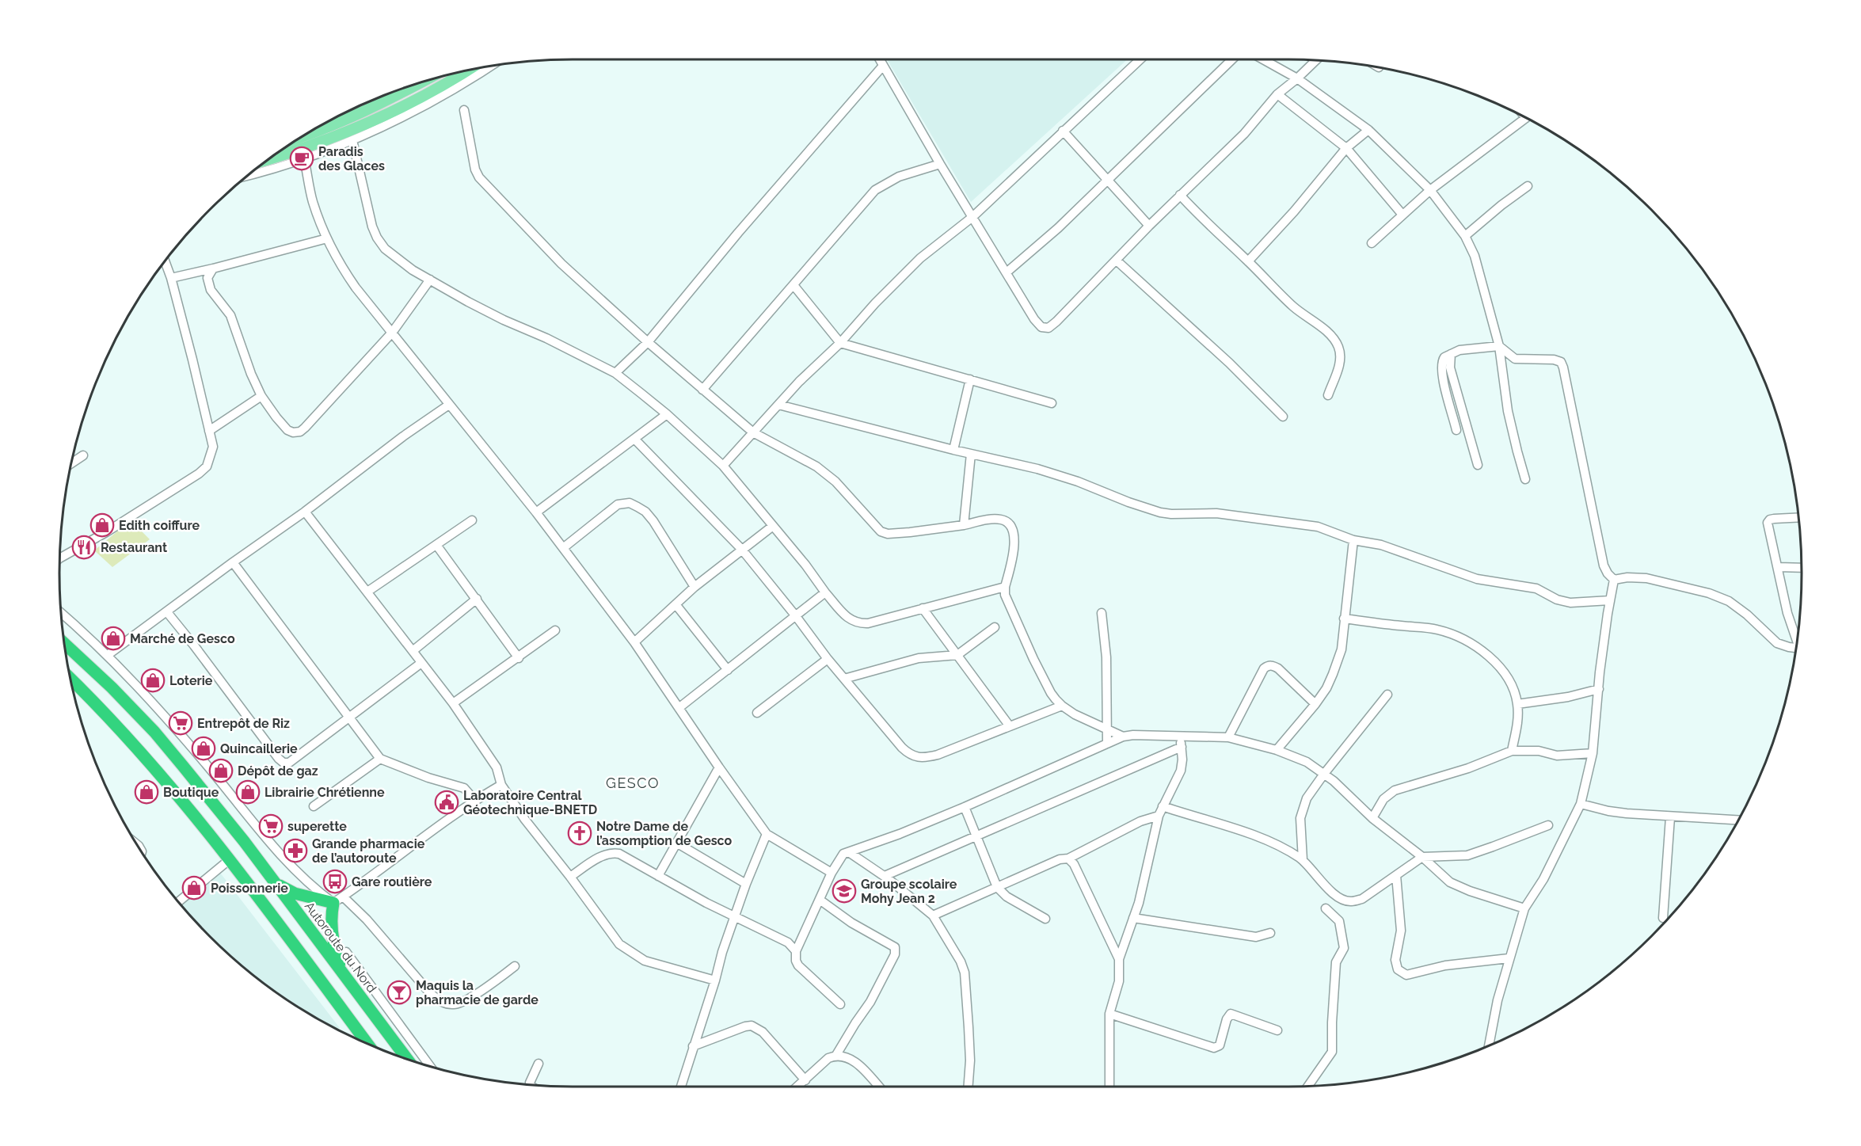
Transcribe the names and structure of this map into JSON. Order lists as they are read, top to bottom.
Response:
{
  "streets": {
    "highway": ["Autoroute du Nord"]
  },
  "districts": ["GESCO"],
  "places": {
    "cafe": ["Paradis des Glaces"],
    "shop": [
      "Edith coiffure",
      "Marché de Gesco",
      "Loterie",
      "Quincaillerie",
      "Dépôt de gaz",
      "Boutique",
      "Librairie Chrétienne",
      "Poissonnerie"
    ],
    "restaurant": ["Restaurant"],
    "supermarket": ["Entrepôt de Riz", "superette"],
    "public building": ["Laboratoire Central Géotechnique-BNETD"],
    "church": ["Notre Dame de l’assomption de Gesco"],
    "pharmacy": ["Grande pharmacie de l’autoroute"],
    "bus stop": ["Gare routière"],
    "school or university": ["Groupe scolaire Mohy Jean 2"],
    "bar": ["Maquis la pharmacie de garde"]
  }
}
